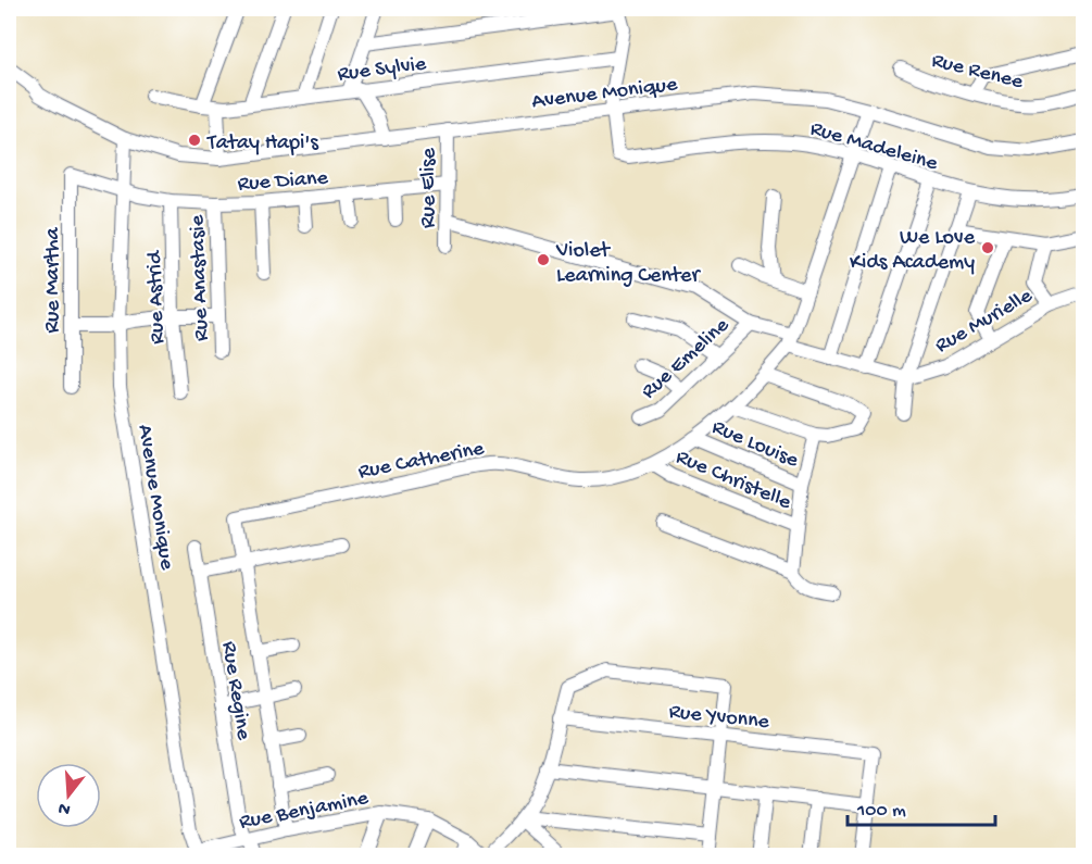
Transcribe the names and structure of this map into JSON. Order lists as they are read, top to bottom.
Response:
{
  "streets": {
    "street": [
      "Rue Sylvie",
      "Rue Renee",
      "Avenue Monique",
      "Rue Madeleine",
      "Rue Diane",
      "Rue Elise",
      "Rue Anastasie",
      "Rue Martha",
      "Rue Astrid",
      "Rue Murielle",
      "Rue Emeline",
      "Rue Louise",
      "Rue Catherine",
      "Rue Christelle",
      "Rue Regine",
      "Rue Yvonne",
      "Rue Benjamine"
    ]
  },
  "crossings": [
    ["Avenue Monique", "Rue Madeleine"],
    ["Avenue Monique", "Rue Diane"],
    ["Avenue Monique", "Rue Elise"],
    ["Avenue Monique", "Rue Catherine"],
    ["Avenue Monique", "Rue Benjamine"],
    ["Rue Madeleine", "Rue Catherine"],
    ["Rue Diane", "Rue Elise"],
    ["Rue Diane", "Rue Anastasie"],
    ["Rue Diane", "Rue Martha"],
    ["Rue Diane", "Rue Astrid"],
    ["Rue Louise", "Rue Catherine"],
    ["Rue Catherine", "Rue Christelle"],
    ["Rue Catherine", "Rue Benjamine"],
    ["Rue Regine", "Rue Benjamine"]
  ],
  "places": ["Tatay Hapi's", "We Love Kids Academy", "Violet Learning Center"],
  "scale_bar": "100 m",
  "north": "bottom"
}
